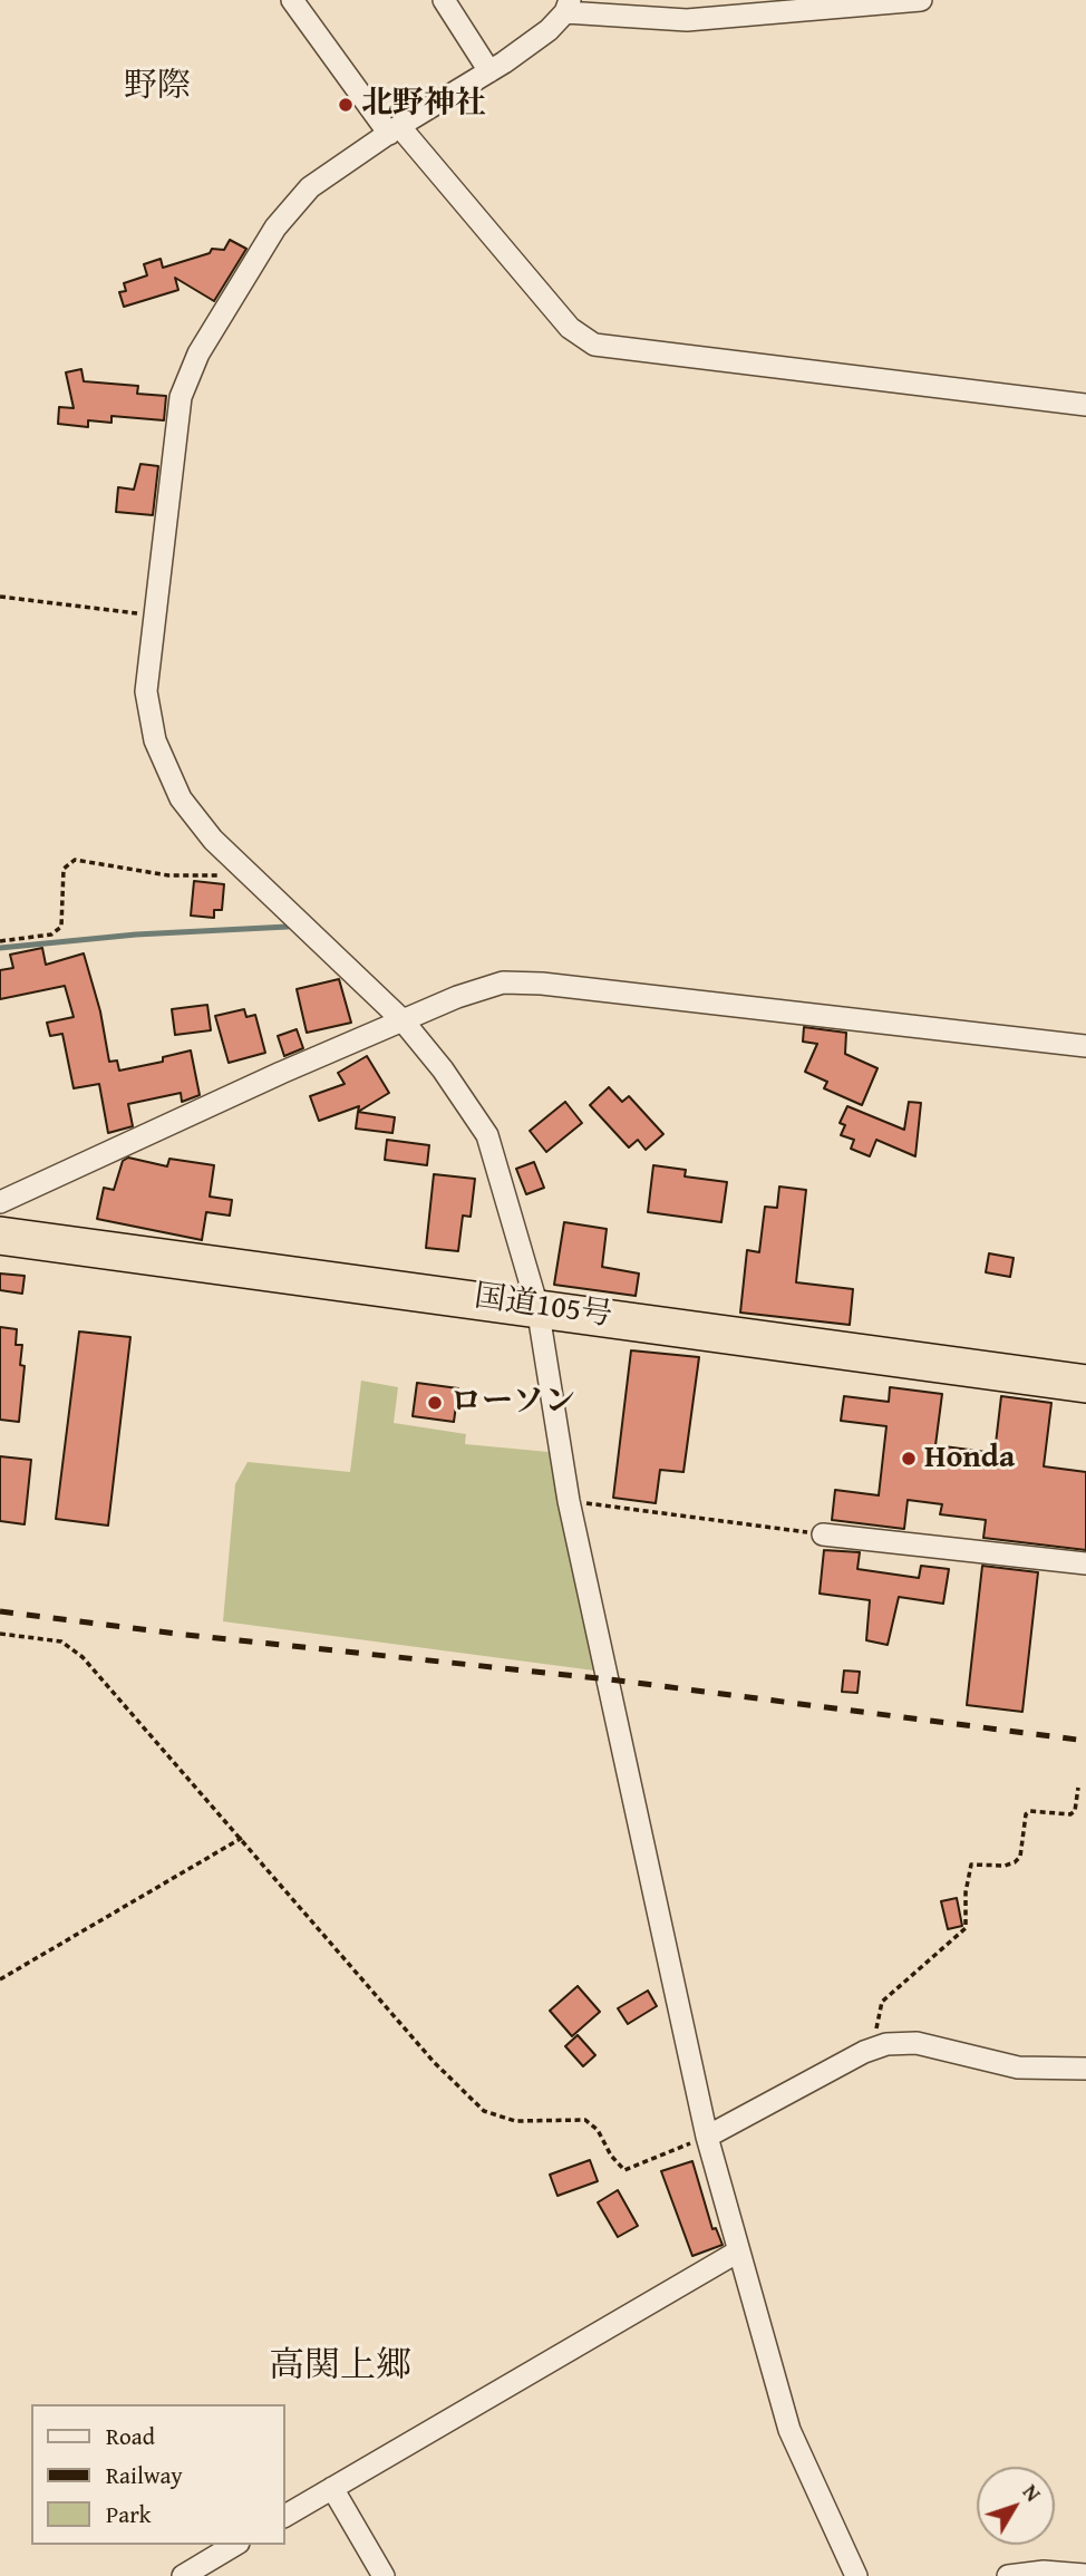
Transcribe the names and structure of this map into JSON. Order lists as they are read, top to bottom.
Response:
{
  "streets": {
    "highway": ["国道105号"]
  },
  "districts": ["野際", "高関上郷"],
  "places": ["北野神社", "ローソン", "Honda"],
  "legend": ["Road", "Railway", "Park"],
  "north": "top right"
}
